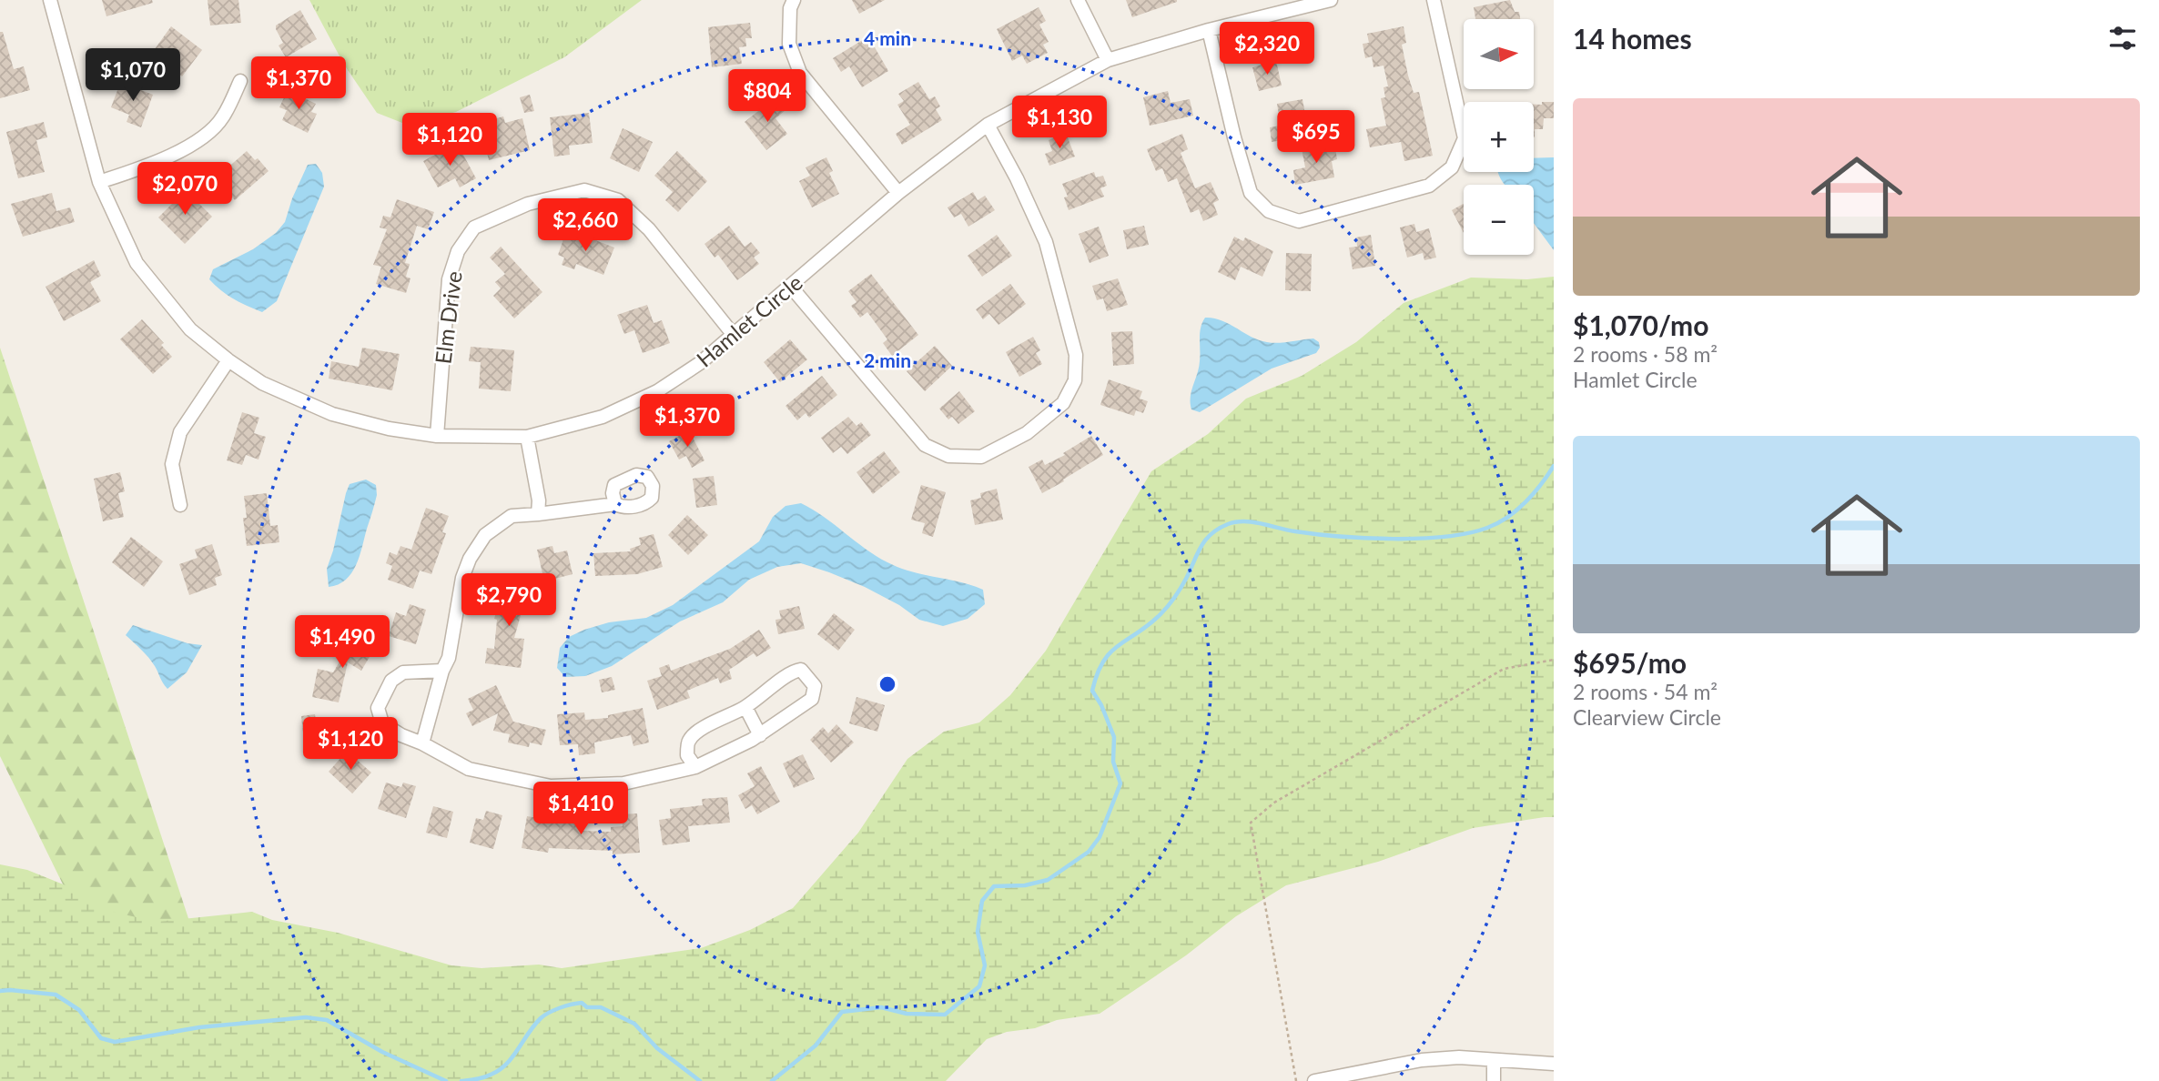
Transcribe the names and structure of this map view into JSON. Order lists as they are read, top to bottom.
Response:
{
  "streets": {
    "street": ["Elm Drive", "Hamlet Circle"]
  },
  "crossings": [
    ["Elm Drive", "Hamlet Circle"]
  ],
  "north": "right",
  "page": {
    "heading": "14 homes",
    "map_buttons": ["+", "−"],
    "price": [
      "$2,320",
      "$1,070",
      "$1,370",
      "$804",
      "$1,130",
      "$695",
      "$1,120",
      "$2,070",
      "$2,660",
      "$1,370",
      "$2,790",
      "$1,490",
      "$1,120",
      "$1,410"
    ],
    "list": [
      {
        "name": "$1,070/mo",
        "note": "2 rooms · 58 m² · Hamlet Circle"
      },
      {
        "name": "$695/mo",
        "note": "2 rooms · 54 m² · Clearview Circle"
      }
    ]
  },
  "rings": ["4 min", "2 min"]
}
